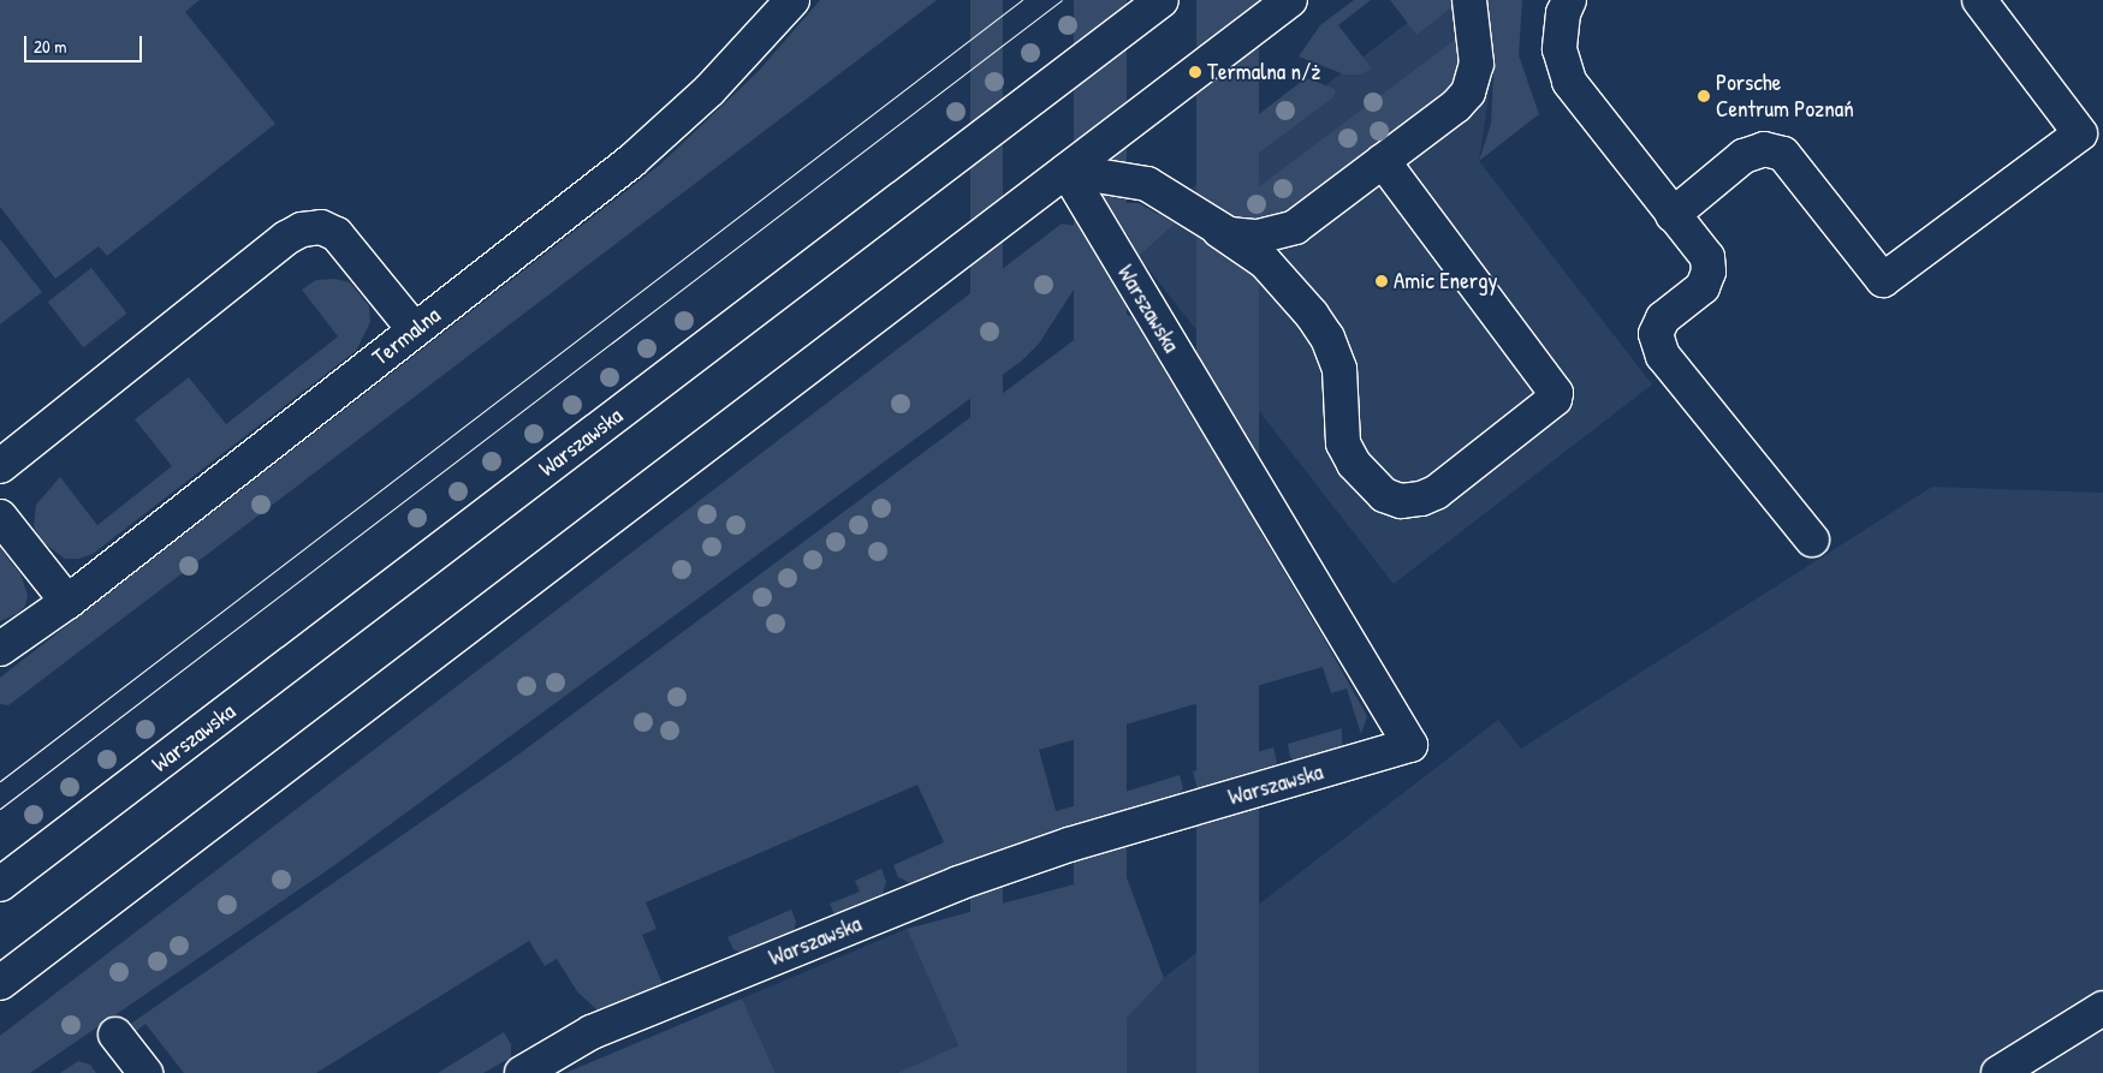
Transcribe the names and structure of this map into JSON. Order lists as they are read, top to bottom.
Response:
{
  "streets": {
    "main road": ["Warszawska", "Termalna"]
  },
  "places": ["Termalna n/ż", "Porsche Centrum Poznań", "Amic Energy"],
  "scale_bar": "20 m"
}
